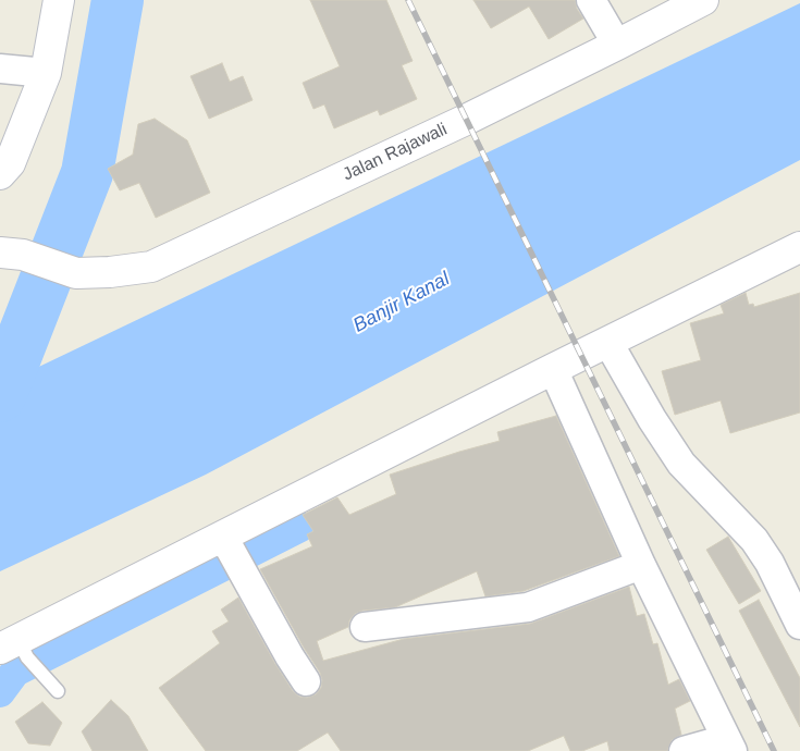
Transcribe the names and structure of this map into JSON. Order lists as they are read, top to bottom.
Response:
{
  "streets": {
    "street": ["Jalan Rajawali"]
  },
  "water": ["Banjir Kanal"]
}
